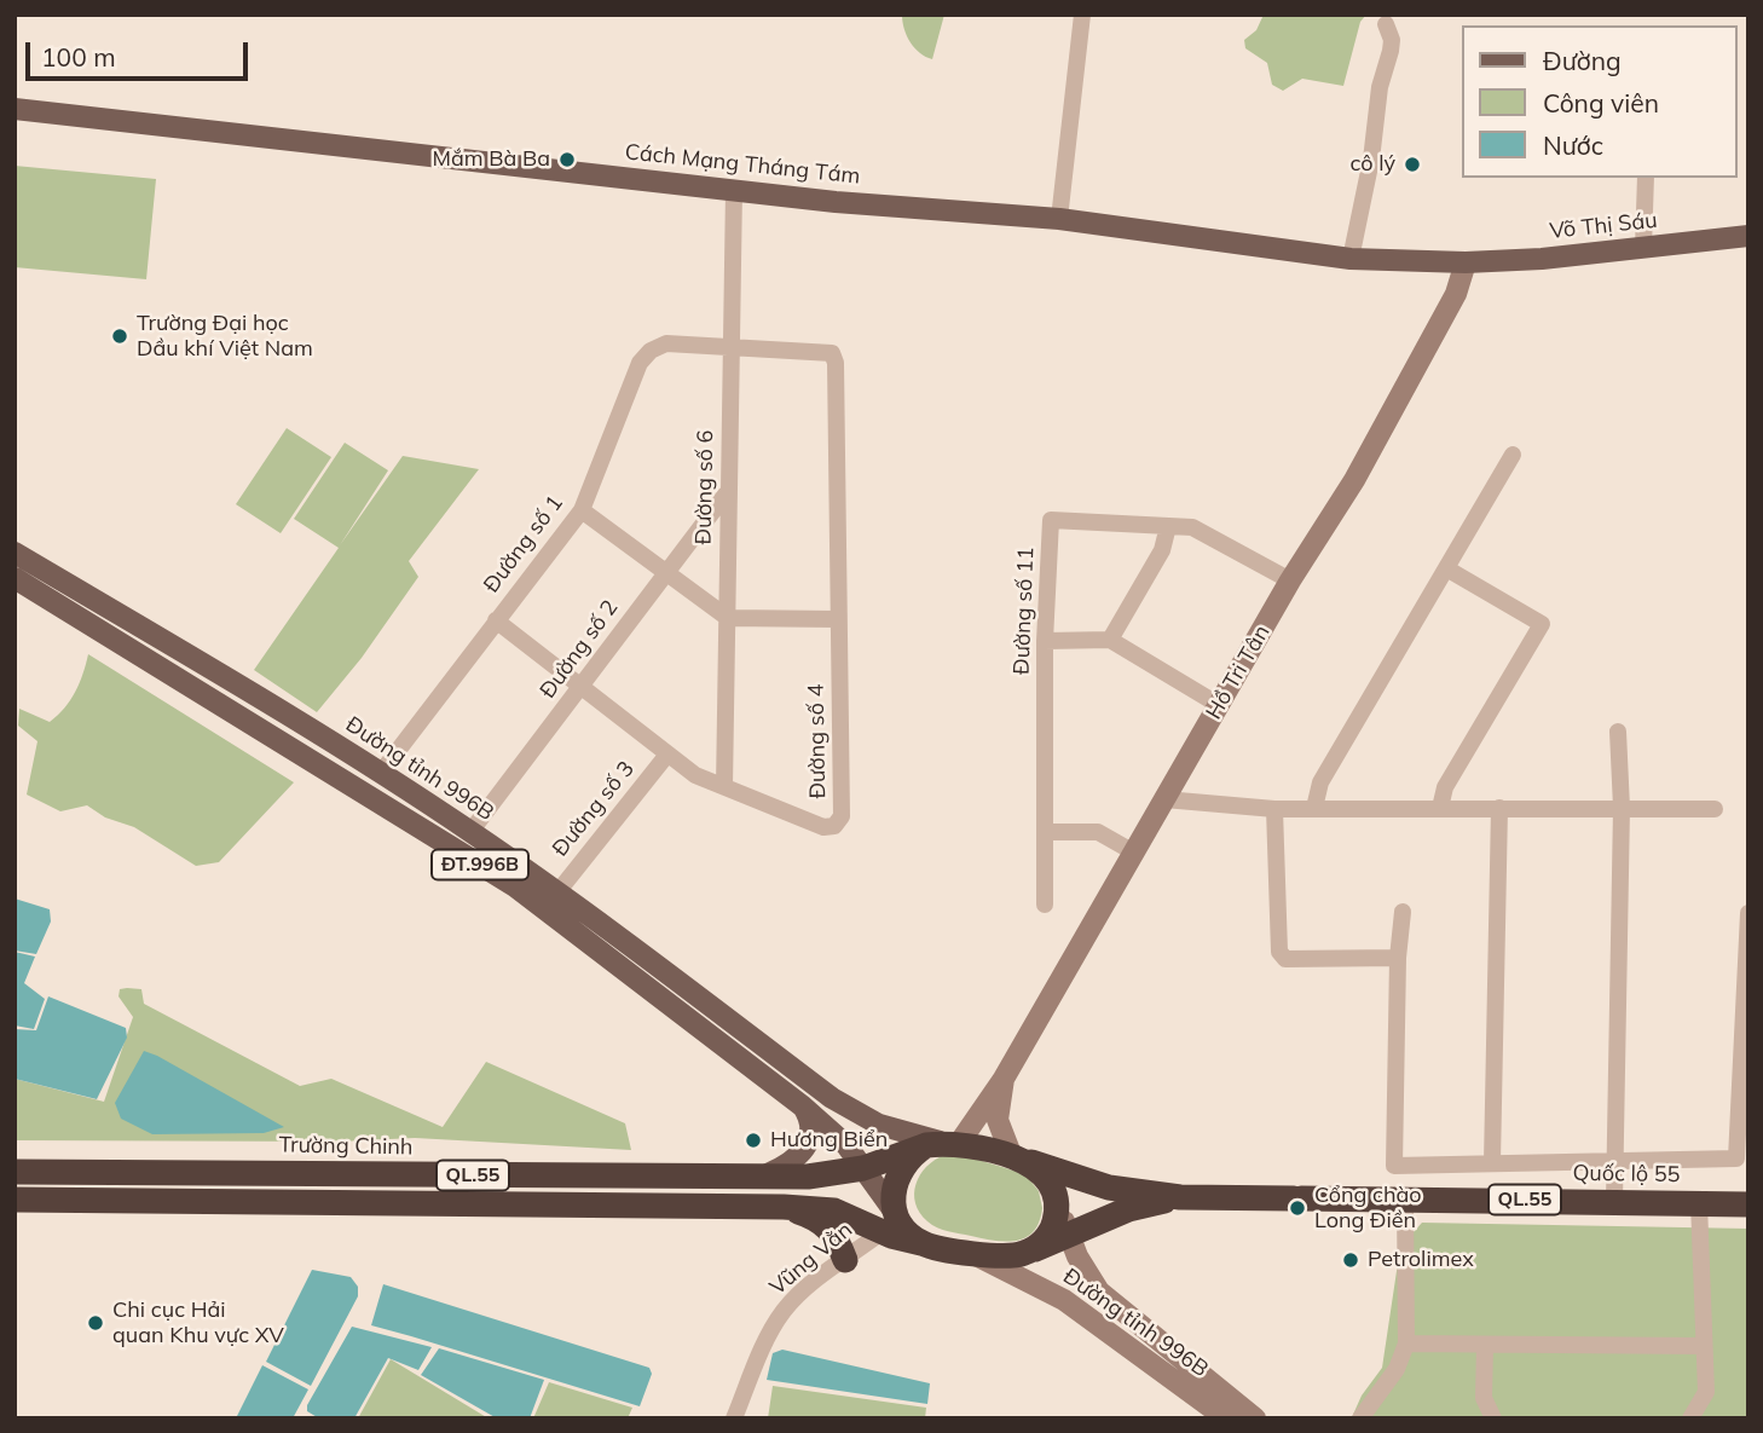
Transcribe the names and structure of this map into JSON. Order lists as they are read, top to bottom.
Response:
{
  "streets": {
    "highway": ["Trường Chinh", "Quốc lộ 55", "QL.55"],
    "main road": [
      "Cách Mạng Tháng Tám",
      "Võ Thị Sáu",
      "Đường tỉnh 996B",
      "ĐT.996B"
    ],
    "street": [
      "Đường số 6",
      "Đường số 1",
      "Đường số 11",
      "Đường số 2",
      "Hồ Tri Tân",
      "Đường số 4",
      "Đường số 3",
      "Vũng Vằn"
    ]
  },
  "crossings": [
    ["Cách Mạng Tháng Tám", "Võ Thị Sáu"],
    ["Cách Mạng Tháng Tám", "Đường số 6"],
    ["Cách Mạng Tháng Tám", "Hồ Tri Tân"],
    ["Võ Thị Sáu", "Hồ Tri Tân"],
    ["Đường số 6", "Đường số 1"],
    ["Đường số 6", "Đường số 2"],
    ["Đường số 6", "Đường số 4"],
    ["Đường số 1", "Đường số 4"],
    ["Đường số 1", "Đường tỉnh 996B"],
    ["Đường số 11", "Hồ Tri Tân"],
    ["Đường số 2", "Đường số 4"],
    ["Đường số 2", "Đường tỉnh 996B"],
    ["Hồ Tri Tân", "Đường tỉnh 996B"],
    ["Hồ Tri Tân", "Trường Chinh"],
    ["Hồ Tri Tân", "Quốc lộ 55"],
    ["Hồ Tri Tân", "QL.55"],
    ["Hồ Tri Tân", "Vũng Vằn"],
    ["Đường số 4", "Đường số 3"],
    ["Đường tỉnh 996B", "Đường số 3"],
    ["Đường tỉnh 996B", "Trường Chinh"],
    ["Đường tỉnh 996B", "Quốc lộ 55"],
    ["Đường tỉnh 996B", "QL.55"],
    ["Đường tỉnh 996B", "Vũng Vằn"],
    ["Trường Chinh", "Quốc lộ 55"],
    ["Trường Chinh", "QL.55"],
    ["Trường Chinh", "Vũng Vằn"],
    ["Quốc lộ 55", "QL.55"],
    ["Quốc lộ 55", "Vũng Vằn"],
    ["QL.55", "Vũng Vằn"]
  ],
  "places": [
    "Mắm Bà Ba",
    "cô lý",
    "Trường Đại học Dầu khí Việt Nam",
    "Hương Biển",
    "Cổng chào Long Điền",
    "Petrolimex",
    "Chi cục Hải quan Khu vực XV"
  ],
  "legend": ["Đường", "Công viên", "Nước"],
  "scale_bar": "100 m"
}
